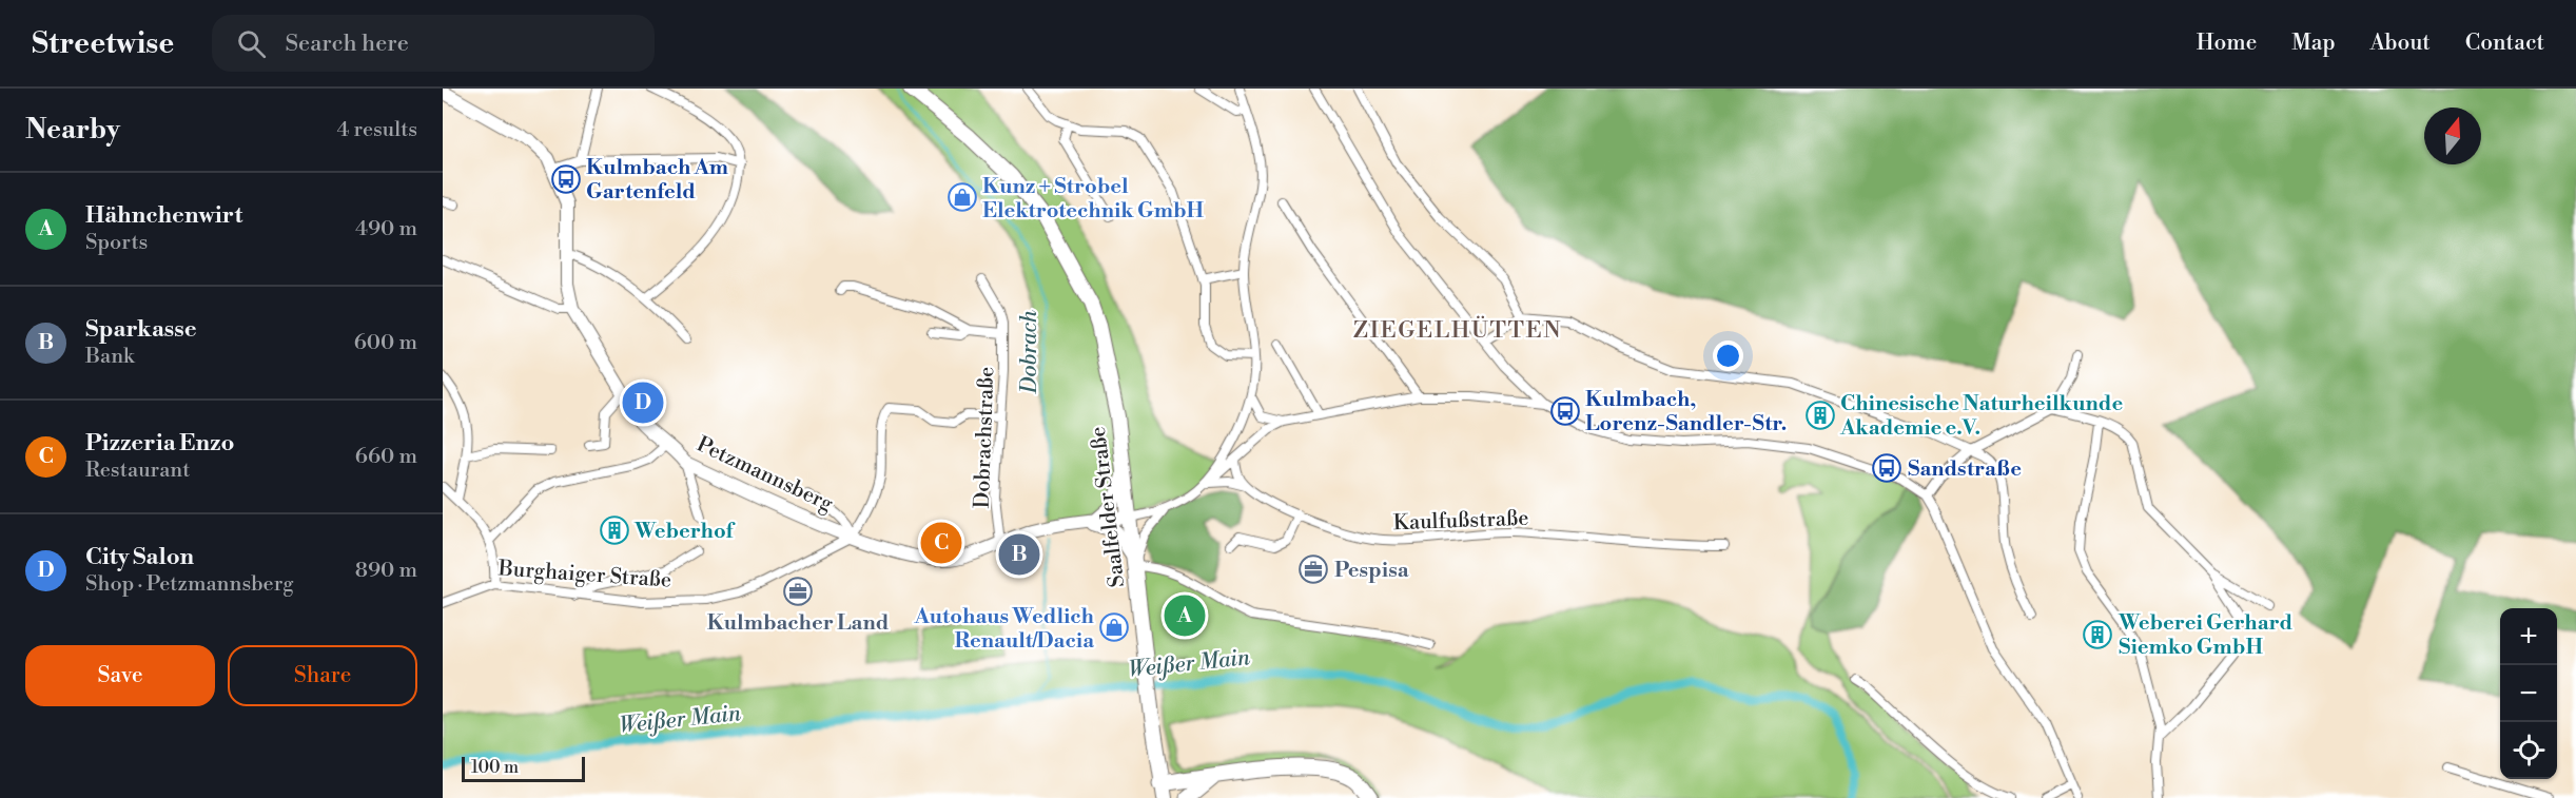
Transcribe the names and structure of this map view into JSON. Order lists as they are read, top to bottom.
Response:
{
  "streets": {
    "main road": ["Saalfelder Straße"],
    "street": [
      "Dobrachstraße",
      "Petzmannsberg",
      "Kaulfußstraße",
      "Burghaiger Straße"
    ]
  },
  "crossings": [
    ["Petzmannsberg", "Burghaiger Straße"]
  ],
  "districts": ["ZIEGELHÜTTEN"],
  "water": ["Dobrach", "Weißer Main"],
  "places": {
    "bus stop": ["Kulmbach Am Gartenfeld", "Kulmbach, Lorenz-Sandler-Str.", "Sandstraße"],
    "shop": ["Kunz + Strobel Elektrotechnik GmbH", "Autohaus Wedlich Renault/Dacia"],
    "building": ["Chinesische Naturheilkunde Akademie e.V.", "Weberhof", "Weberei Gerhard Siemko GmbH"],
    "office": ["Pespisa", "Kulmbacher Land"]
  },
  "scale_bar": "100 m",
  "north": "top",
  "page": {
    "header": "Streetwise",
    "search": "Search here",
    "nav": [
      "Home",
      "Map",
      "About",
      "Contact"
    ],
    "heading": ["Nearby", "4 results"],
    "list": [
      {
        "mark": "A",
        "name": "Hähnchenwirt",
        "note": "Sports",
        "value": "490 m"
      },
      {
        "mark": "B",
        "name": "Sparkasse",
        "note": "Bank",
        "value": "600 m"
      },
      {
        "mark": "C",
        "name": "Pizzeria Enzo",
        "note": "Restaurant",
        "value": "660 m"
      },
      {
        "mark": "D",
        "name": "City Salon",
        "note": "Shop · Petzmannsberg",
        "value": "890 m"
      }
    ],
    "pins": [
      "D",
      "C",
      "B",
      "A"
    ],
    "map_buttons": ["+", "−"],
    "buttons": ["Save", "Share"],
    "scale": "100 m"
  }
}
